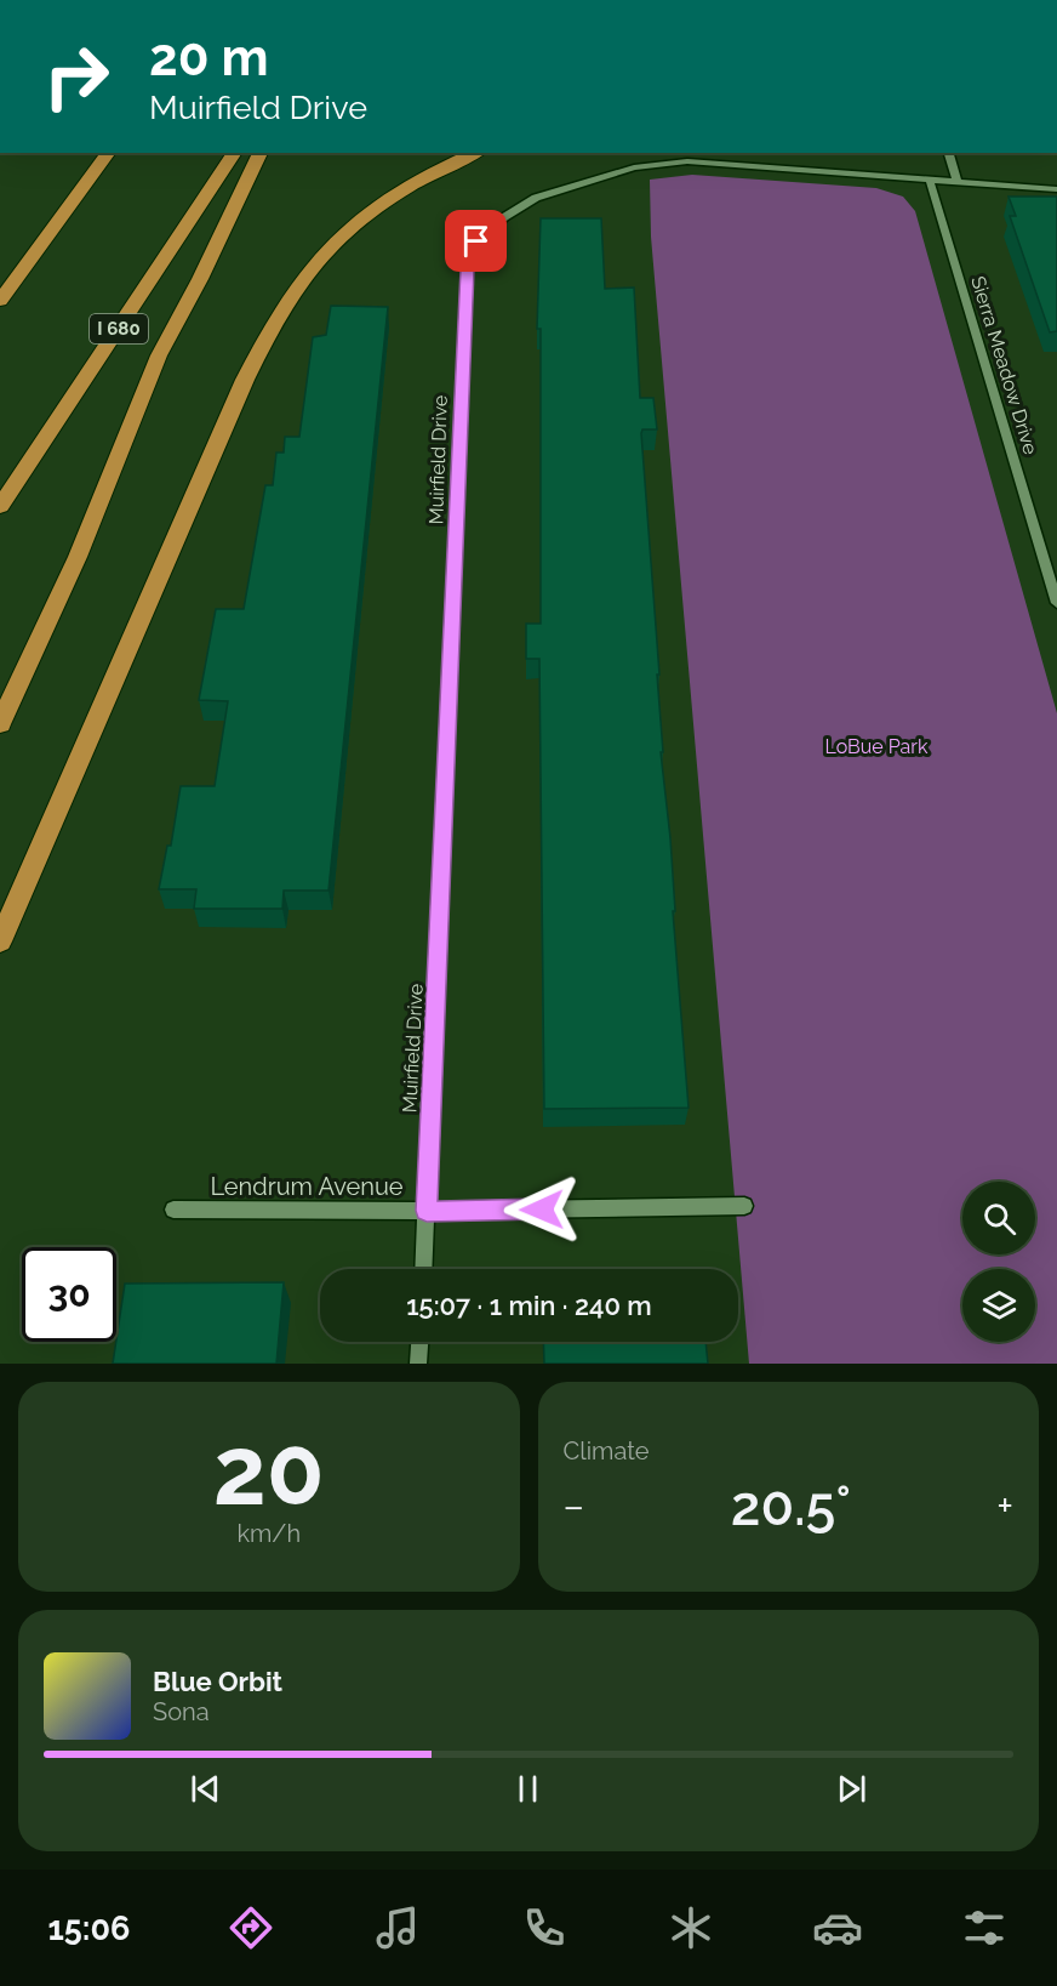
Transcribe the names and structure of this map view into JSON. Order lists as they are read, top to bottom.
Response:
{
  "streets": {
    "highway": ["I 680"],
    "street": ["Sierra Meadow Drive", "Muirfield Drive", "Lendrum Avenue"]
  },
  "crossings": [
    ["Sierra Meadow Drive", "Muirfield Drive"],
    ["Muirfield Drive", "Lendrum Avenue"]
  ],
  "parks": ["LoBue Park"],
  "page": {
    "turn": ["20 m", "Muirfield Drive"],
    "limit": "30",
    "trip": "15:07 · 1 min · 240 m",
    "tile": [
      ["20", "km/h"],
      "Climate"
    ],
    "heat": ["−", "20.5°", "+"],
    "song": ["Blue Orbit", "Sona"],
    "tabs": "15:06"
  }
}
